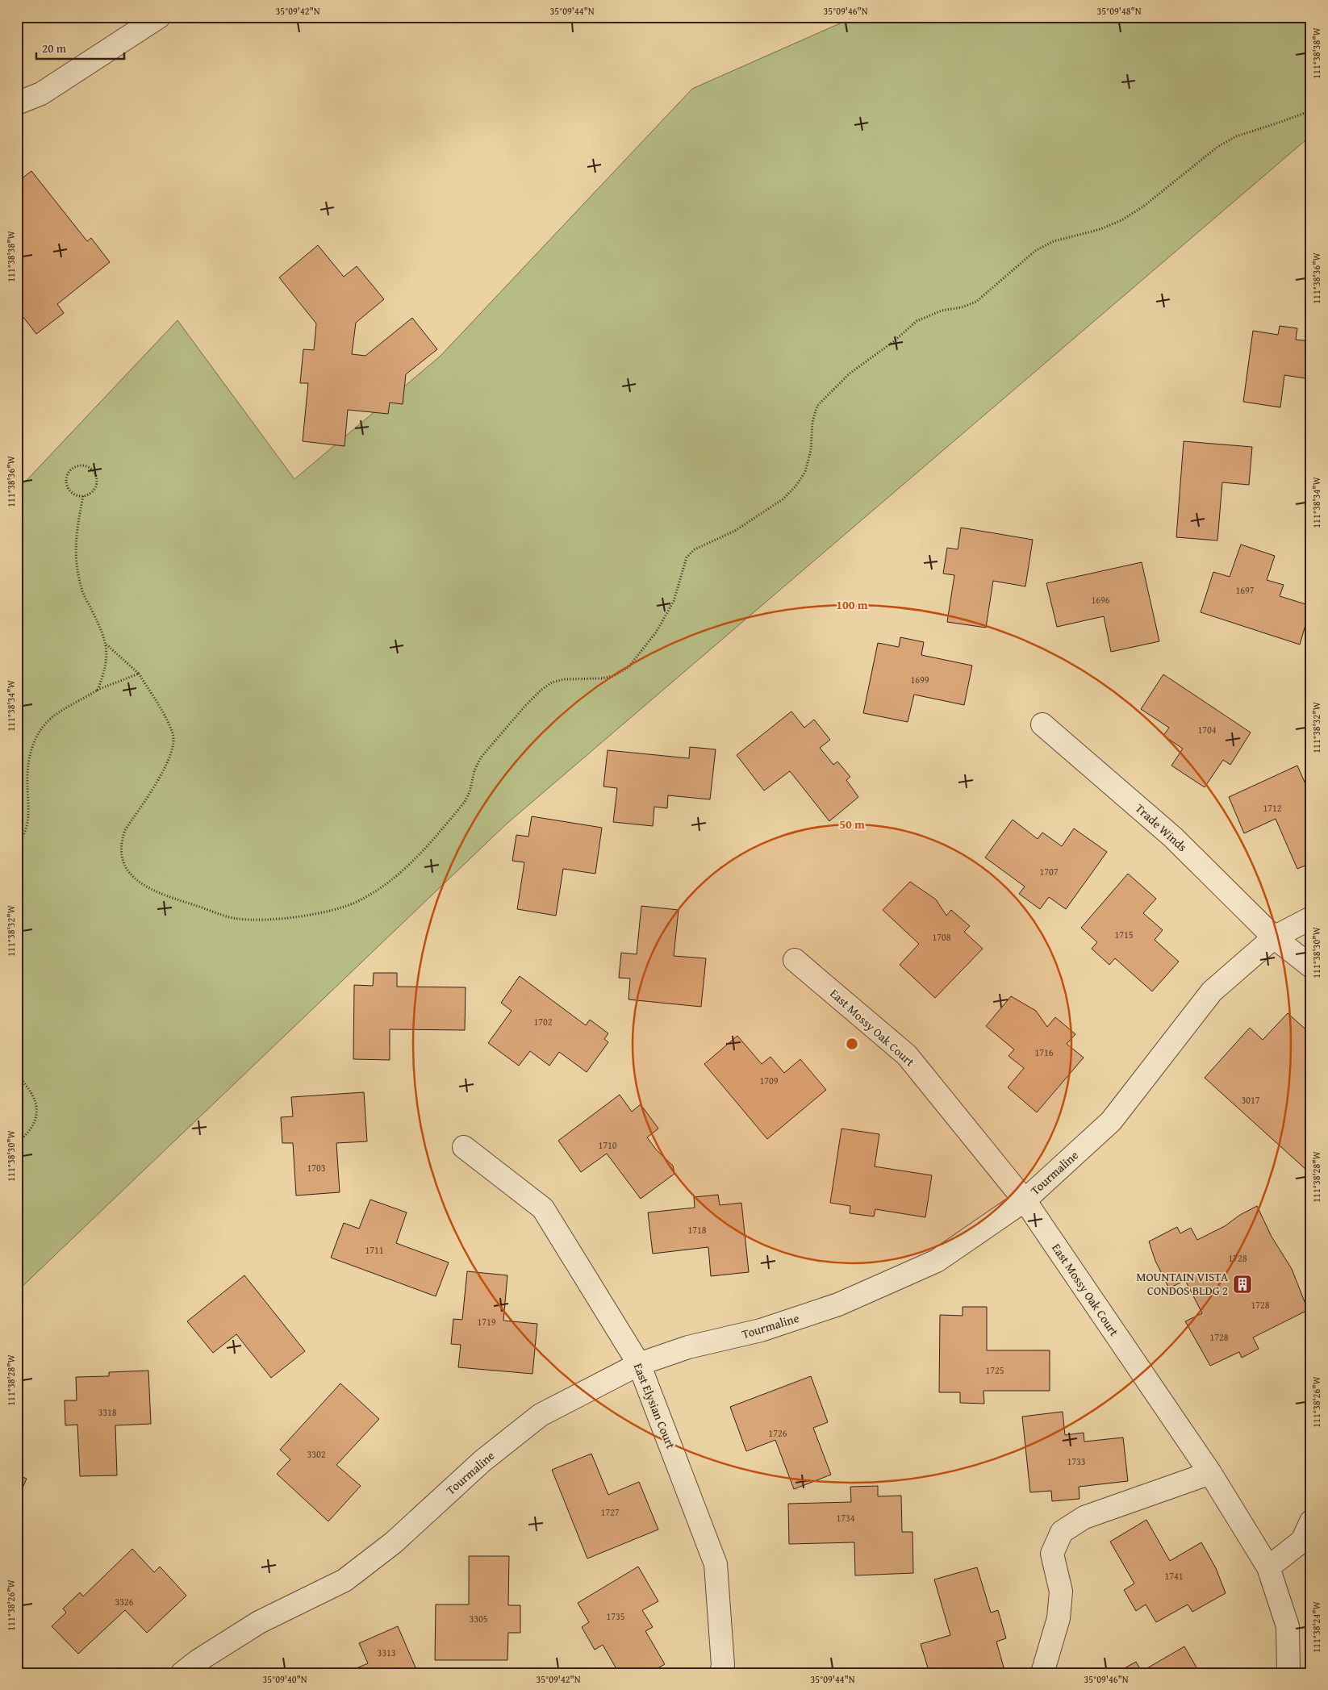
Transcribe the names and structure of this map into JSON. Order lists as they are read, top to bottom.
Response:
{
  "streets": {
    "street": [
      "Trade Winds",
      "East Mossy Oak Court",
      "Tourmaline",
      "East Elysian Court"
    ]
  },
  "crossings": [
    ["Trade Winds", "Tourmaline"],
    ["East Mossy Oak Court", "Tourmaline"],
    ["Tourmaline", "East Elysian Court"]
  ],
  "places": {
    "building": ["MOUNTAIN VISTA CONDOS BLDG 2"]
  },
  "house_numbers": [
    "1697",
    "1696",
    "1699",
    "1704",
    "1712",
    "1707",
    "1715",
    "1708",
    "1702",
    "1716",
    "1709",
    "3017",
    "1710",
    "1703",
    "1718",
    "1711",
    "1728",
    "1728",
    "1719",
    "1728",
    "1725",
    "3318",
    "1726",
    "3302",
    "1733",
    "1727",
    "1734",
    "1741",
    "3326",
    "1735",
    "3305",
    "3313"
  ],
  "scale_bar": "20 m",
  "coordinates": [
    "35°09'42\"N",
    "35°09'44\"N",
    "35°09'46\"N",
    "35°09'48\"N",
    "111°38'38\"W",
    "111°38'36\"W",
    "111°38'34\"W",
    "111°38'32\"W",
    "111°38'30\"W",
    "111°38'28\"W",
    "111°38'26\"W",
    "111°38'24\"W",
    "35°09'40\"N"
  ],
  "rings": ["100 m", "50 m"]
}
